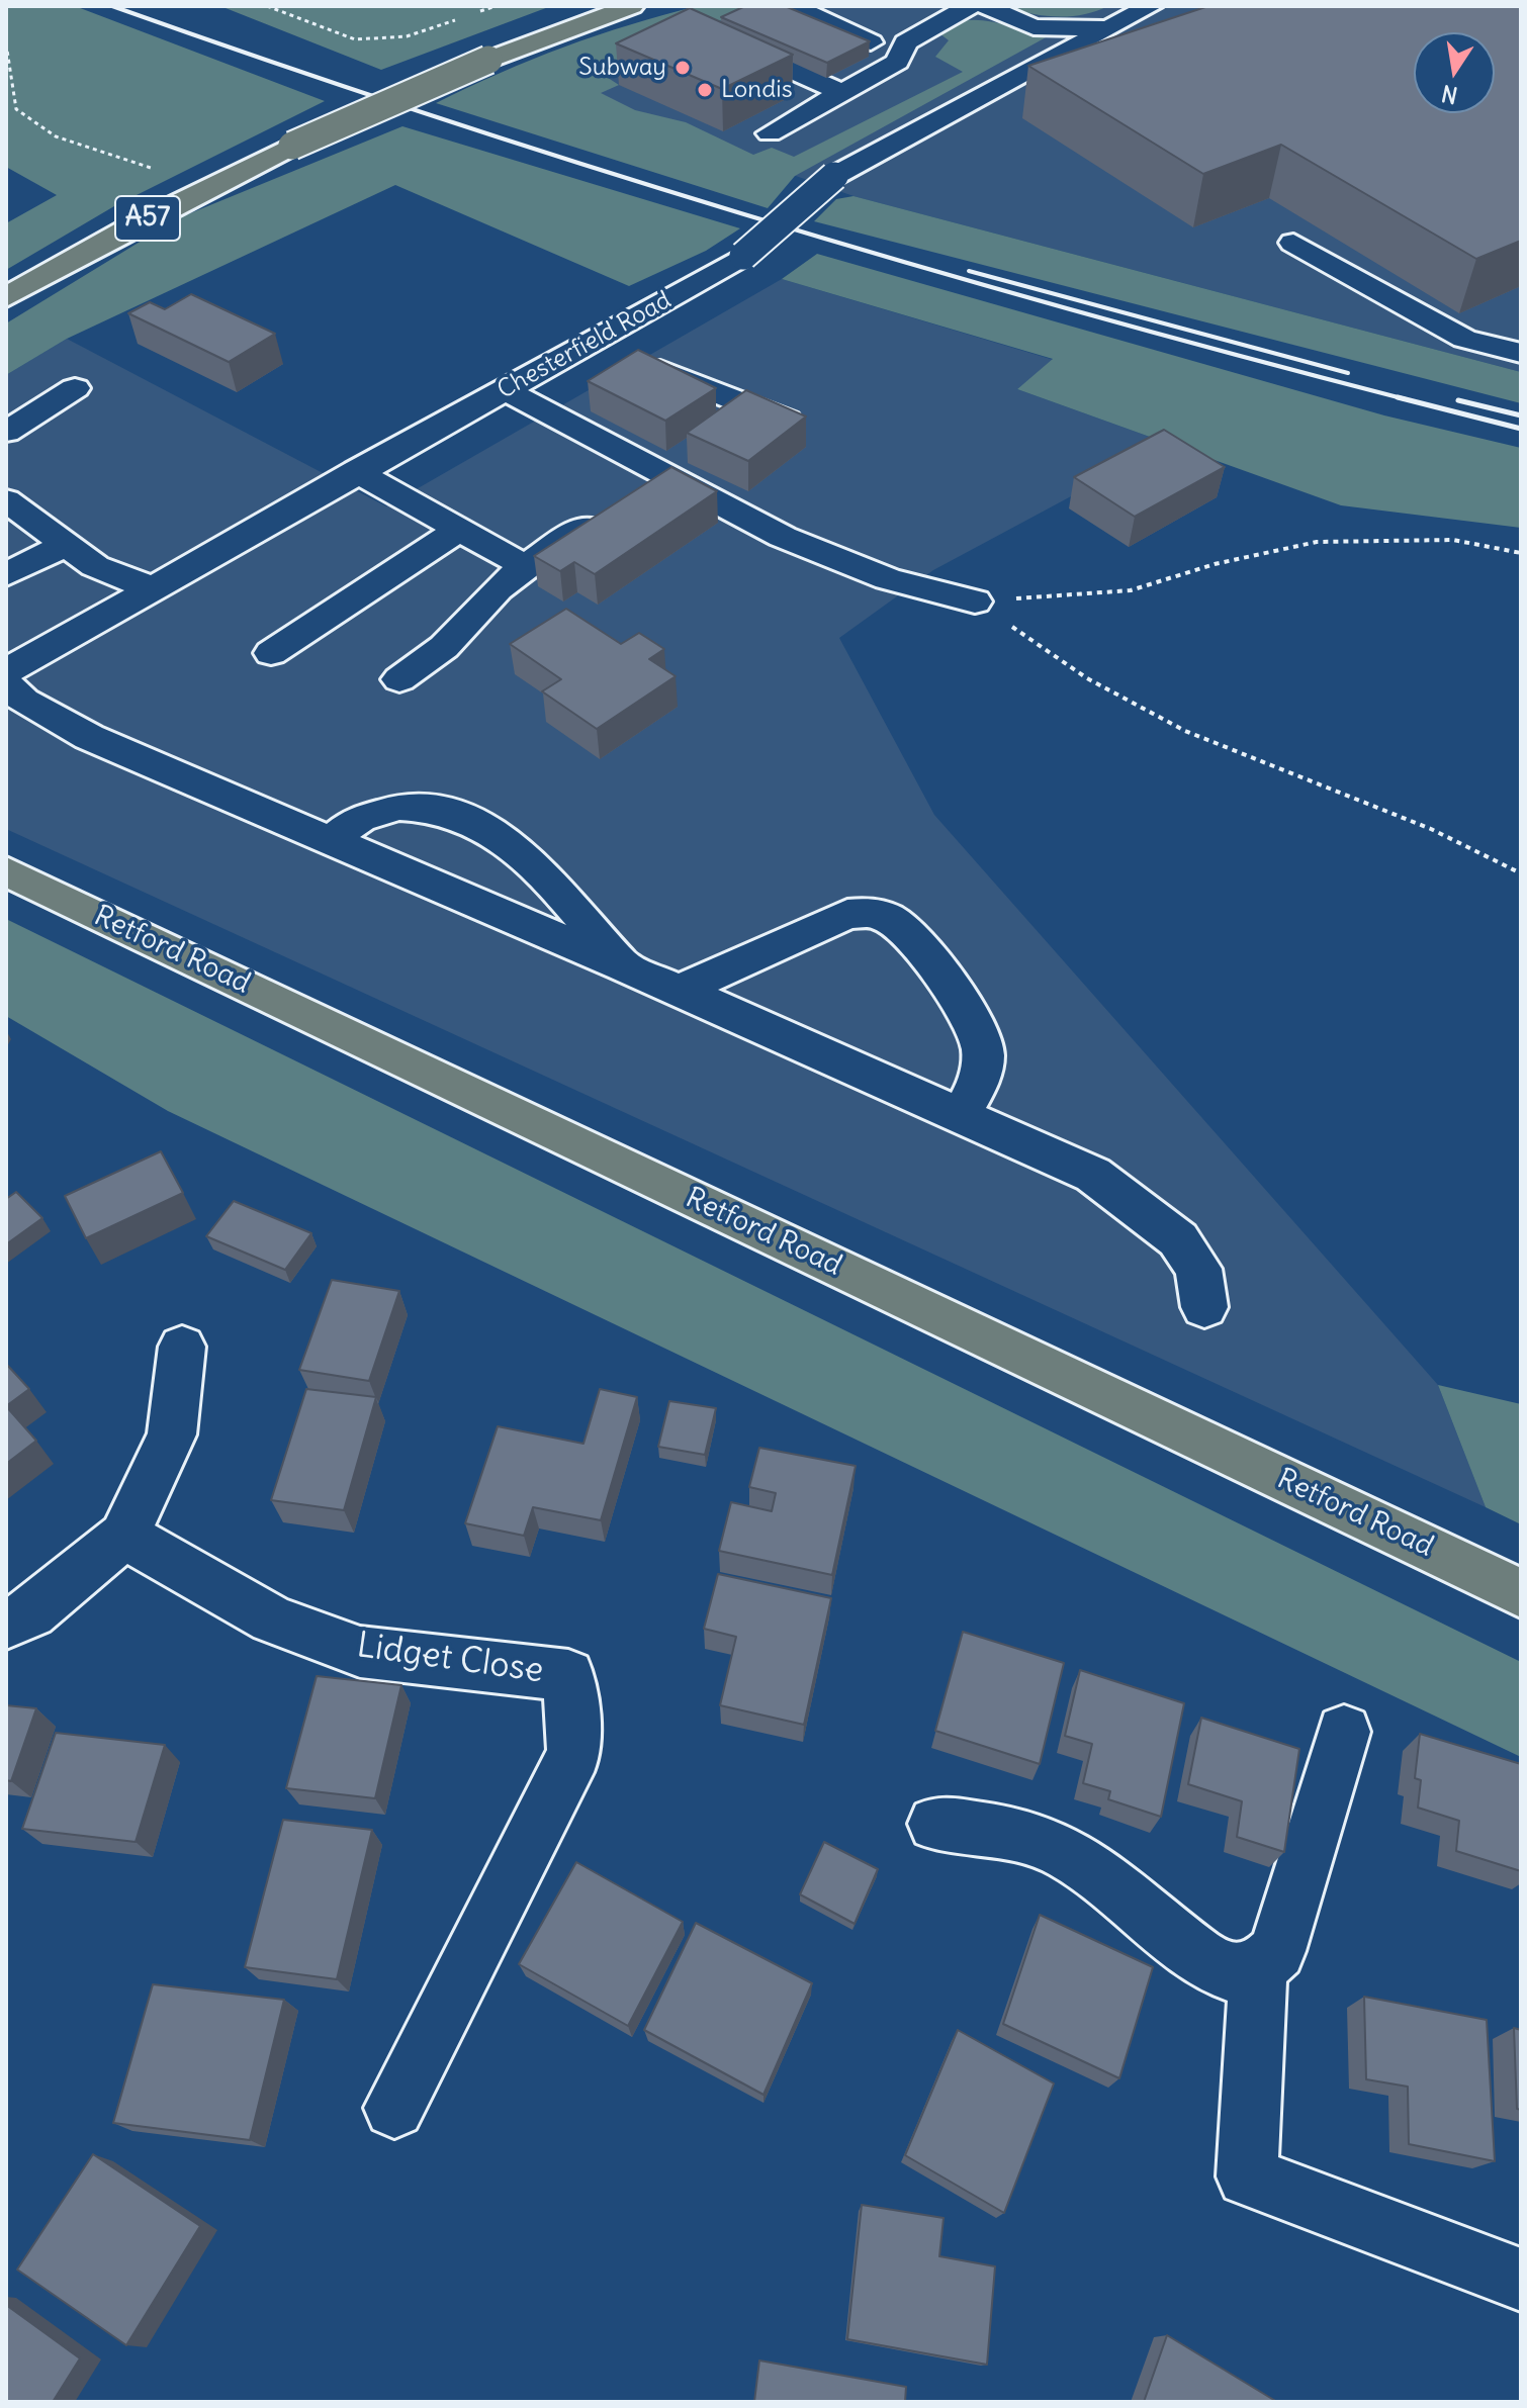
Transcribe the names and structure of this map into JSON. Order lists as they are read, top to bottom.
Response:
{
  "streets": {
    "main road": ["A57", "Retford Road"],
    "street": ["Chesterfield Road", "Lidget Close"]
  },
  "places": ["Subway", "Londis"],
  "north": "bottom"
}
